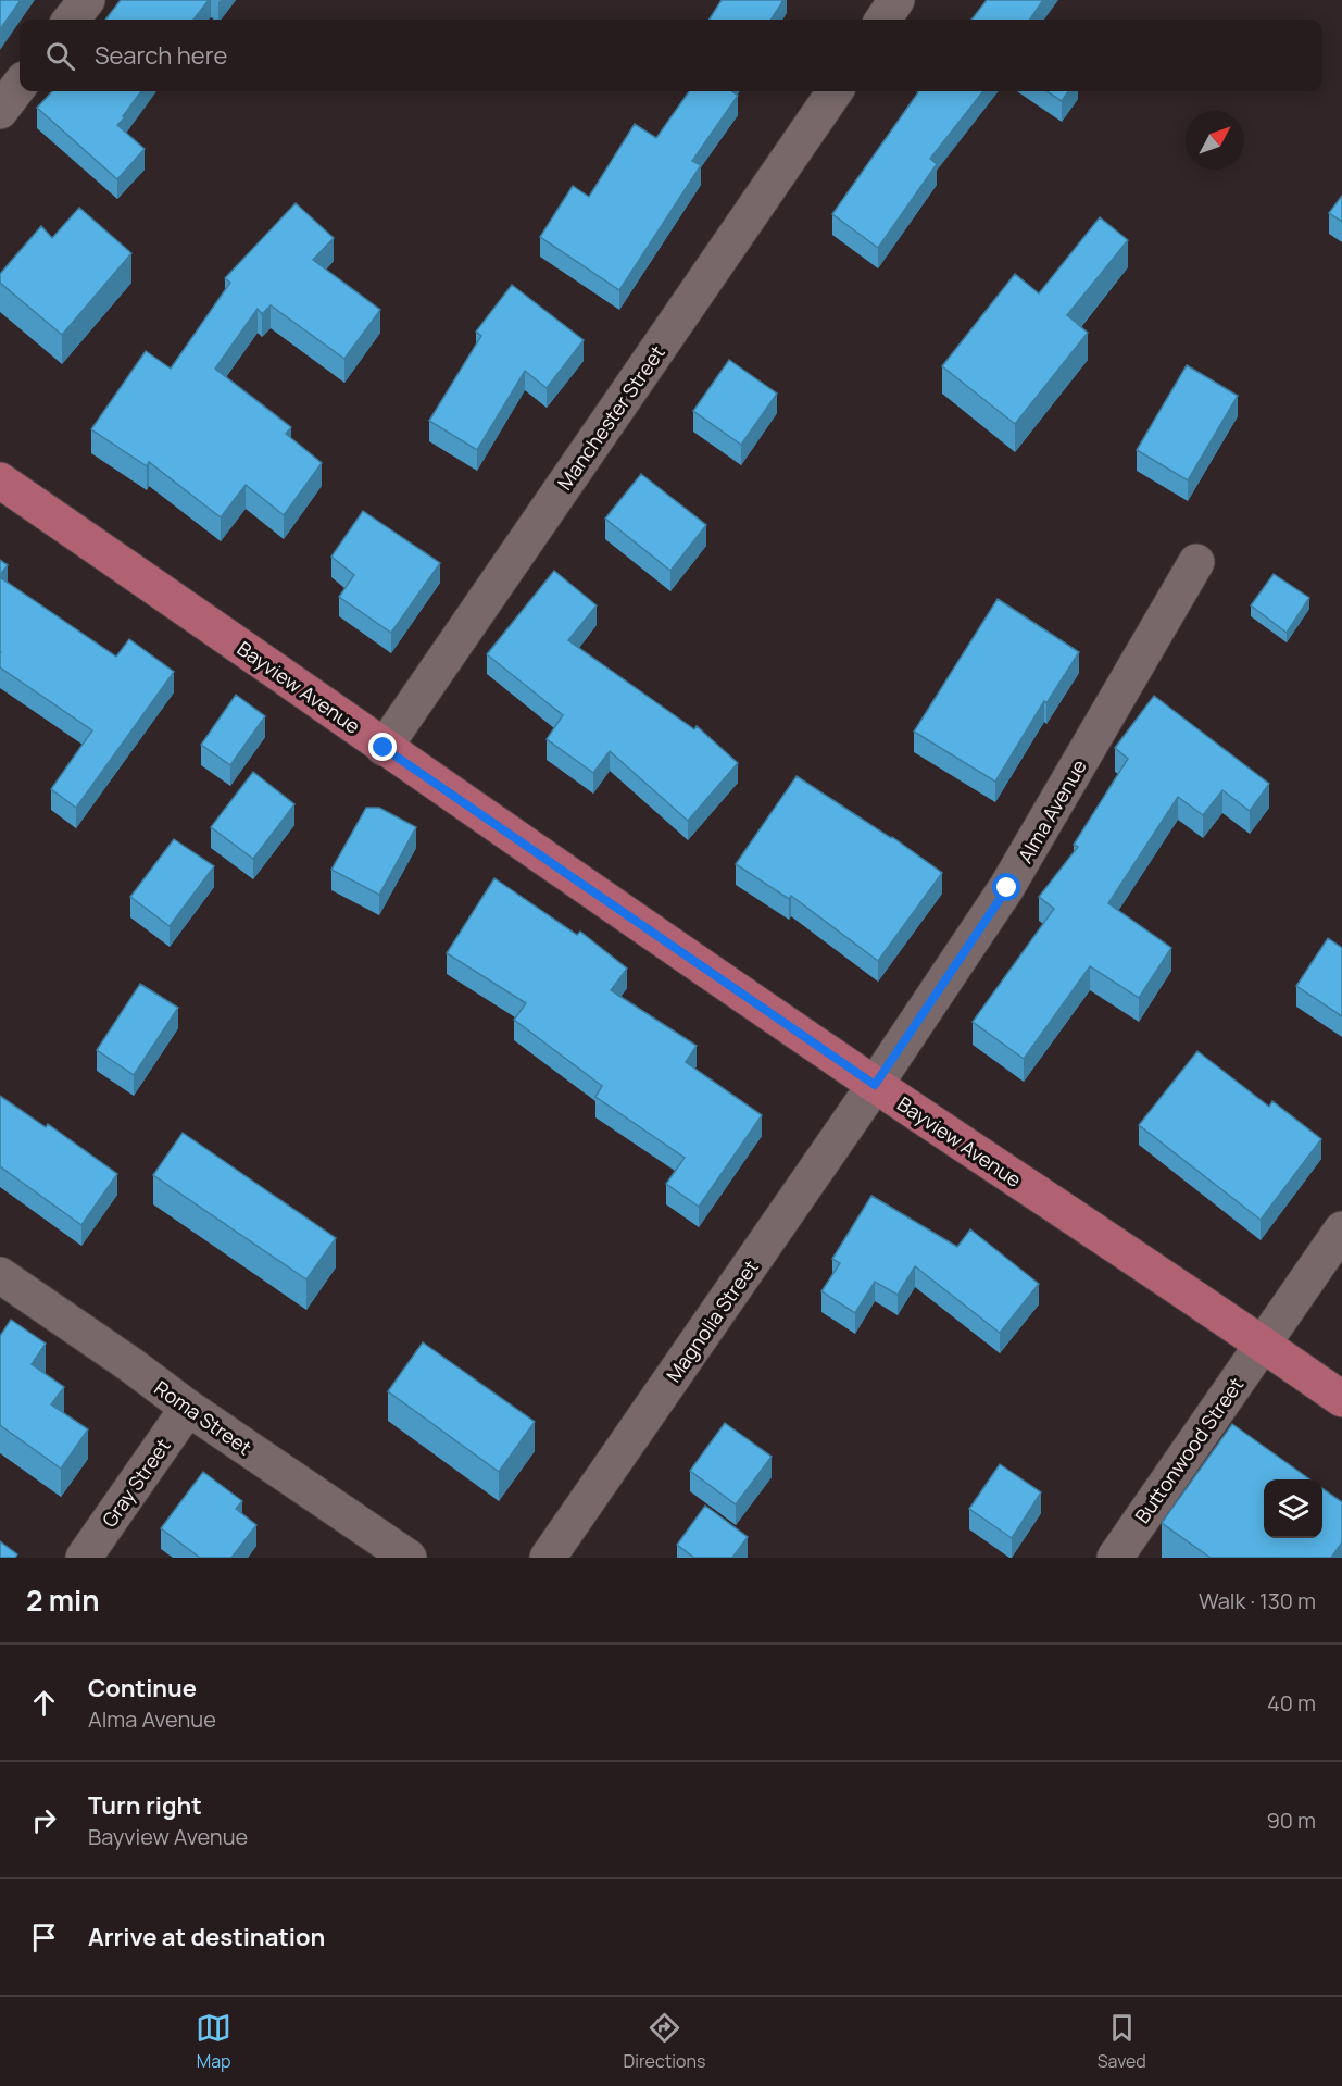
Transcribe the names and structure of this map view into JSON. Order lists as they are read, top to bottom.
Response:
{
  "streets": {
    "main road": ["Bayview Avenue"],
    "street": [
      "Manchester Street",
      "Alma Avenue",
      "Magnolia Street",
      "Roma Street",
      "Buttonwood Street",
      "Gray Street"
    ]
  },
  "crossings": [
    ["Manchester Street", "Bayview Avenue"],
    ["Bayview Avenue", "Alma Avenue"],
    ["Bayview Avenue", "Magnolia Street"],
    ["Bayview Avenue", "Buttonwood Street"],
    ["Alma Avenue", "Magnolia Street"],
    ["Roma Street", "Gray Street"]
  ],
  "north": "top right",
  "page": {
    "search": "Search here",
    "heading": ["2 min", "Walk · 130 m"],
    "list": [
      ["Continue", "Alma Avenue", "40 m"],
      ["Turn right", "Bayview Avenue", "90 m"],
      "Arrive at destination"
    ],
    "nav": ["Map", "Directions", "Saved"]
  }
}
